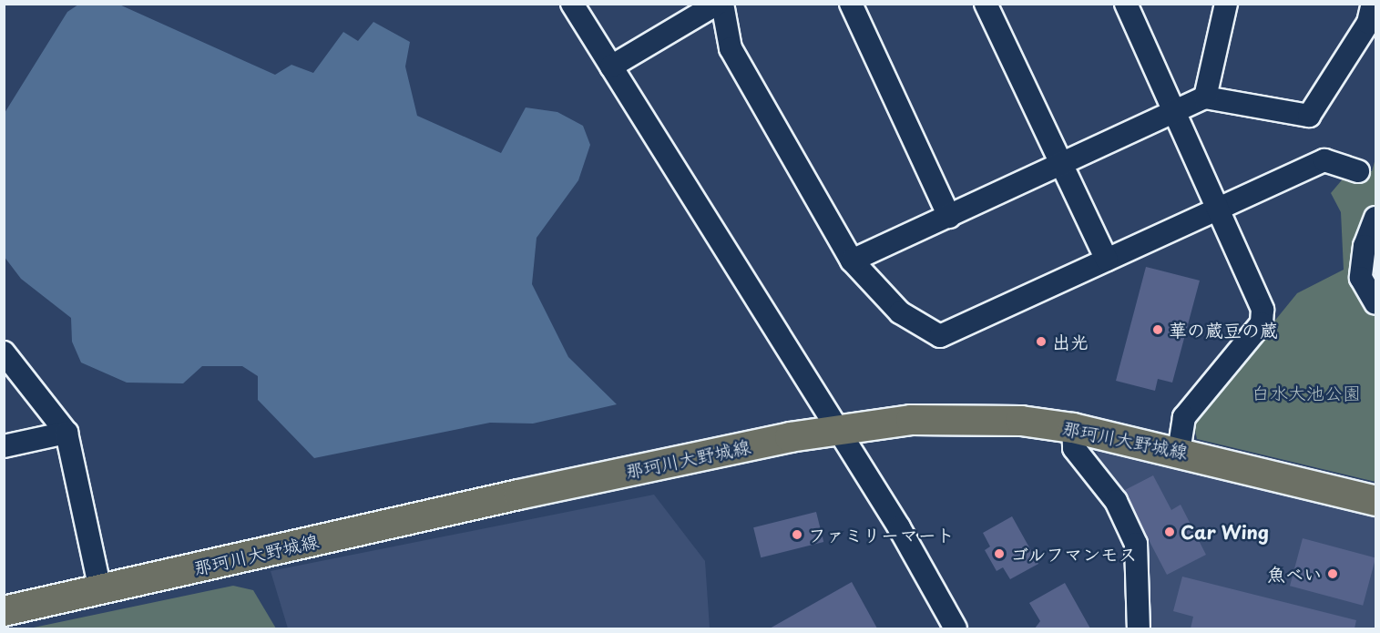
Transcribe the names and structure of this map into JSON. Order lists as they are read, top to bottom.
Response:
{
  "streets": {
    "main road": ["那珂川大野城線"]
  },
  "parks": ["白水大池公園"],
  "places": [
    "華の蔵豆の蔵",
    "出光",
    "Car Wing",
    "ファミリーマート",
    "ゴルフマンモス",
    "魚べい"
  ]
}
